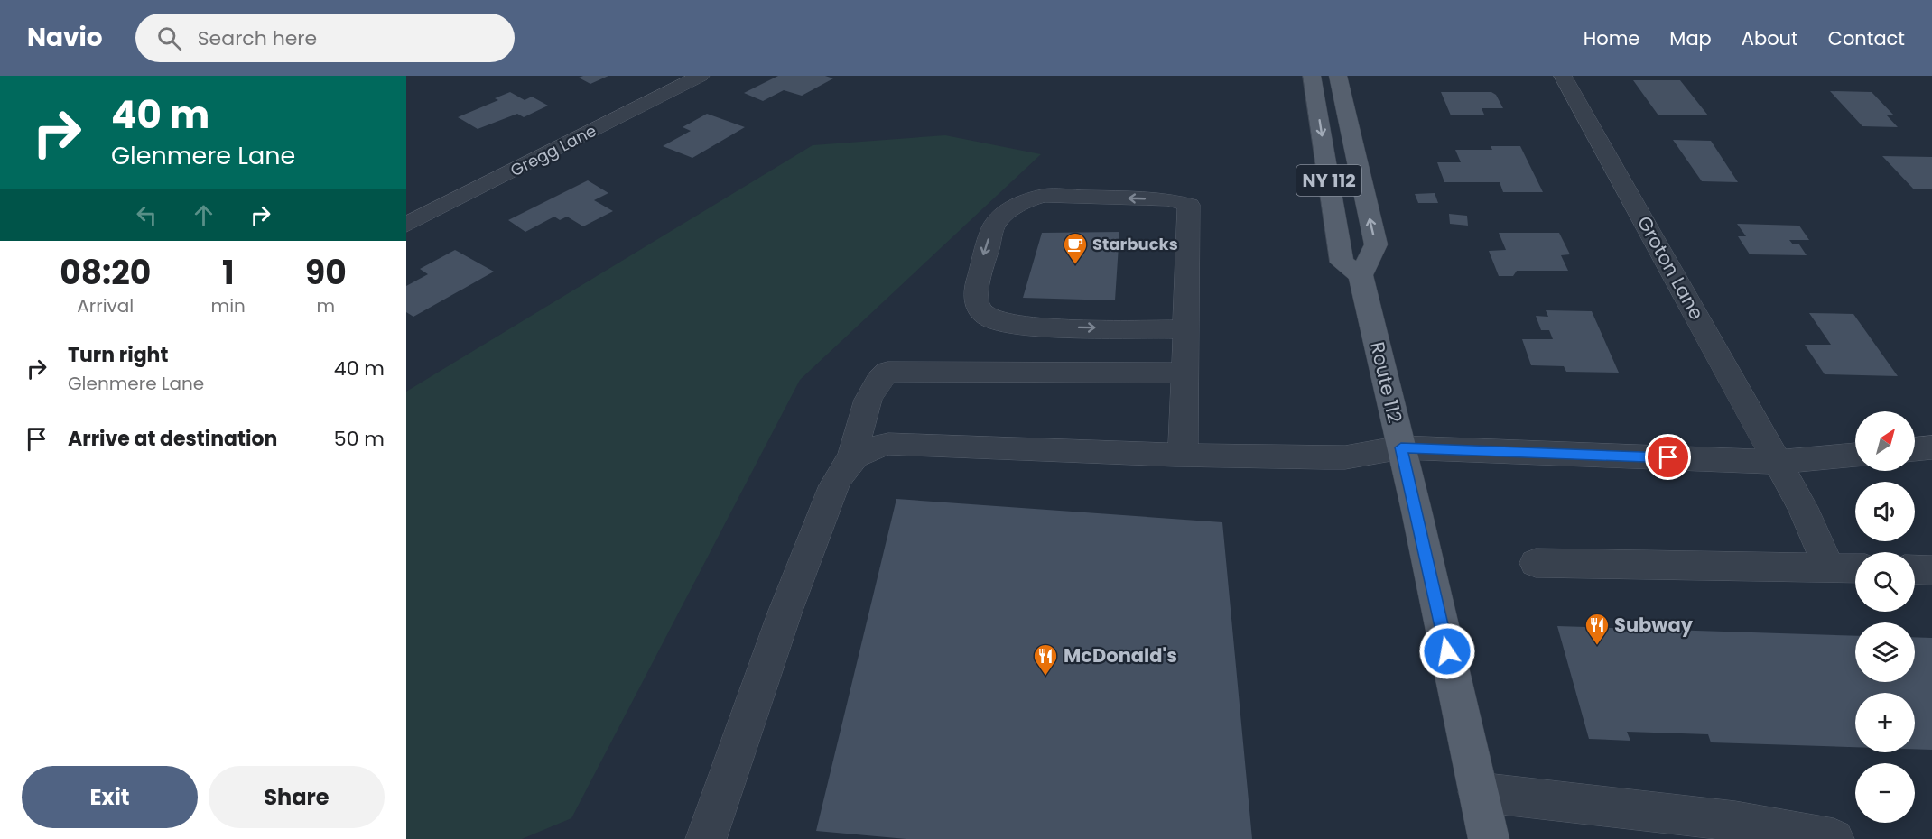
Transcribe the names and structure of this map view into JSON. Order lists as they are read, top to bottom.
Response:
{
  "streets": {
    "main road": ["NY 112", "Route 112"],
    "street": ["Gregg Lane", "Groton Lane"]
  },
  "crossings": [
    ["NY 112", "Route 112"]
  ],
  "places": {
    "cafe": ["Starbucks"],
    "restaurant": ["Subway", "McDonald's"]
  },
  "north": "top right",
  "page": {
    "header": "Navio",
    "search": "Search here",
    "nav": [
      "Home",
      "Map",
      "About",
      "Contact"
    ],
    "turn": ["40 m", "Glenmere Lane"],
    "eta": [
      "08:20",
      "Arrival",
      "1",
      "min",
      "90",
      "m"
    ],
    "list": [
      {
        "name": "Turn right",
        "note": "Glenmere Lane",
        "value": "40 m"
      },
      {
        "name": "Arrive at destination",
        "value": "50 m"
      }
    ],
    "map_buttons": ["+", "−"],
    "buttons": ["Exit", "Share"]
  }
}
